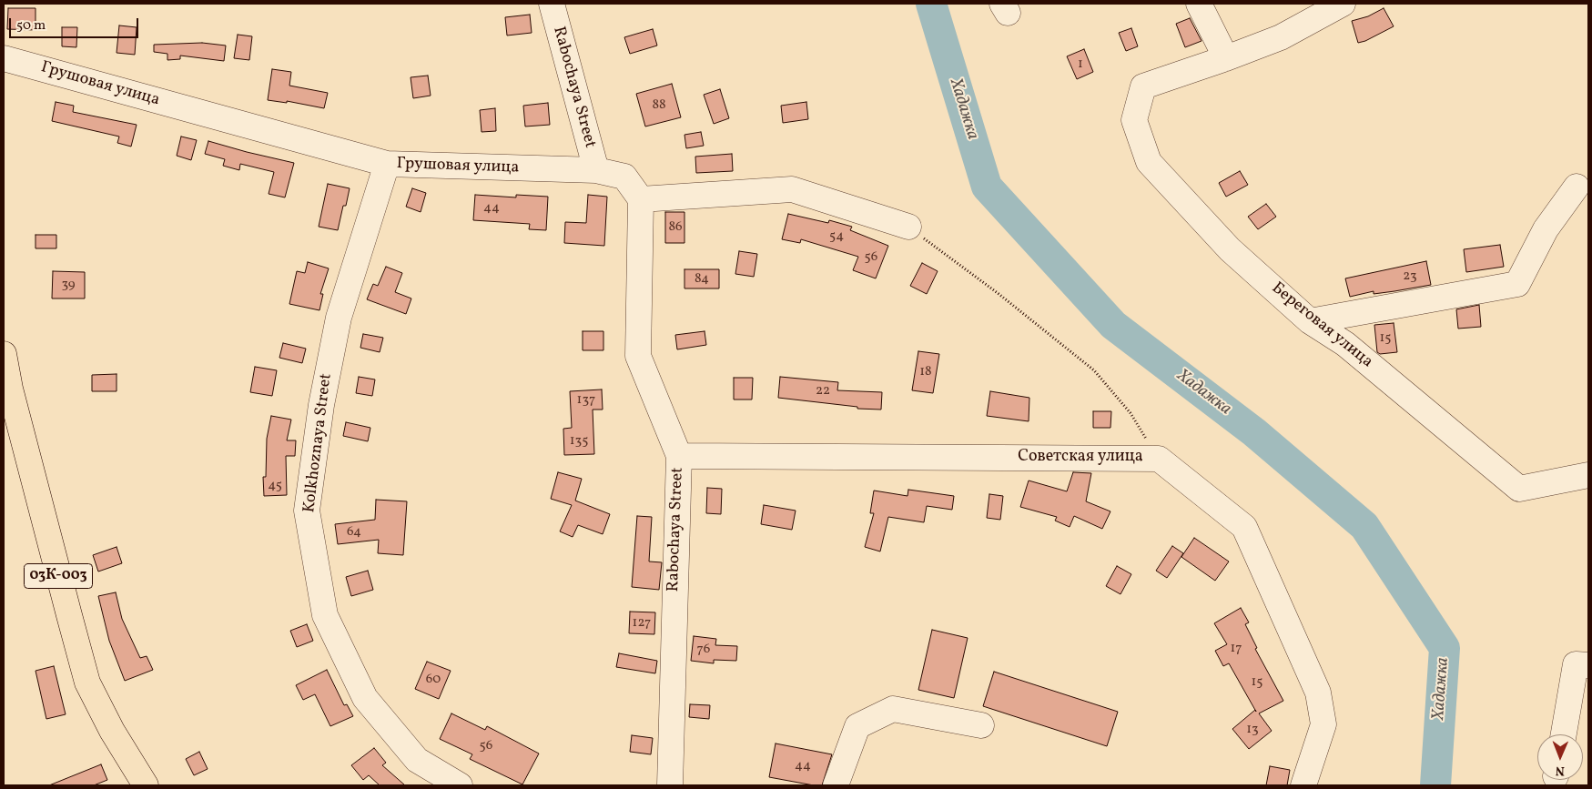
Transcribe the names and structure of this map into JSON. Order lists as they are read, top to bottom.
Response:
{
  "streets": {
    "main road": ["03К-003"],
    "street": [
      "Грушовая улица",
      "Rabochaya Street",
      "Береговая улица",
      "Kolkhoznaya Street",
      "Советская улица"
    ]
  },
  "crossings": [
    ["Грушовая улица", "Rabochaya Street"],
    ["Грушовая улица", "Kolkhoznaya Street"],
    ["Rabochaya Street", "Советская улица"]
  ],
  "water": ["Хадажка"],
  "house_numbers": [
    "1",
    "88",
    "44",
    "86",
    "54",
    "56",
    "23",
    "84",
    "39",
    "15",
    "18",
    "22",
    "137",
    "135",
    "45",
    "64",
    "127",
    "17",
    "76",
    "60",
    "15",
    "13",
    "56",
    "44"
  ],
  "scale_bar": "50 m",
  "north": "bottom"
}
